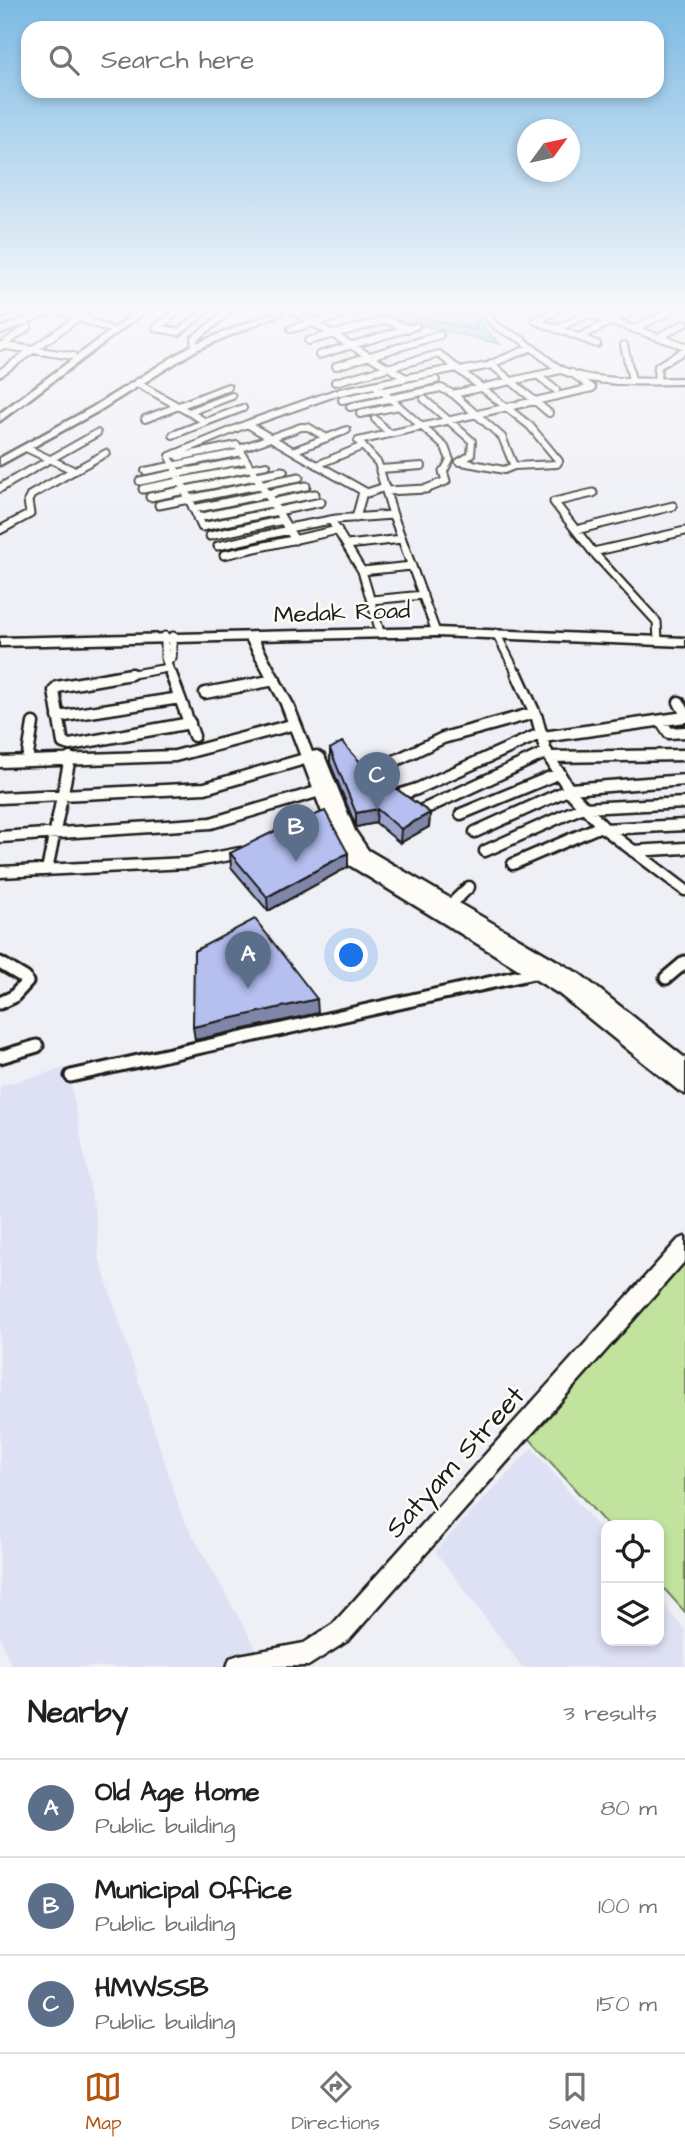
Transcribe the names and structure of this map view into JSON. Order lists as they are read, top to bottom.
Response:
{
  "streets": {
    "main road": ["Medak Road"],
    "street": ["Satyam Street"]
  },
  "north": "top right",
  "page": {
    "search": "Search here",
    "pins": ["C", "B", "A"],
    "heading": ["Nearby", "3 results"],
    "list": [
      {
        "mark": "A",
        "name": "Old Age Home",
        "note": "Public building",
        "value": "80 m"
      },
      {
        "mark": "B",
        "name": "Municipal Office",
        "note": "Public building",
        "value": "100 m"
      },
      {
        "mark": "C",
        "name": "HMWSSB",
        "note": "Public building",
        "value": "150 m"
      }
    ],
    "nav": ["Map", "Directions", "Saved"]
  }
}
